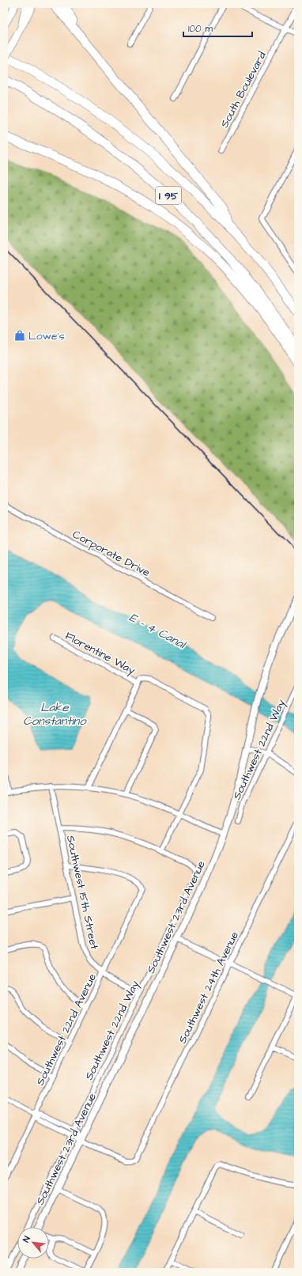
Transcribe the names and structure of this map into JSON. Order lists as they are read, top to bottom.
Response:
{
  "streets": {
    "highway": ["I 95"],
    "street": [
      "South Boulevard",
      "Corporate Drive",
      "Florentine Way",
      "Southwest 22nd Way",
      "Southwest 15th Street",
      "Southwest 23rd Avenue",
      "Southwest 24th Avenue",
      "Southwest 22nd Avenue"
    ]
  },
  "crossings": [
    ["Southwest 22nd Way", "Southwest 15th Street"],
    ["Southwest 15th Street", "Southwest 22nd Avenue"],
    ["Southwest 23rd Avenue", "Southwest 24th Avenue"]
  ],
  "water": ["E - 4 Canal", "Lake Constantino"],
  "places": {
    "shop": ["Lowe's"]
  },
  "scale_bar": "100 m",
  "north": "top left"
}
